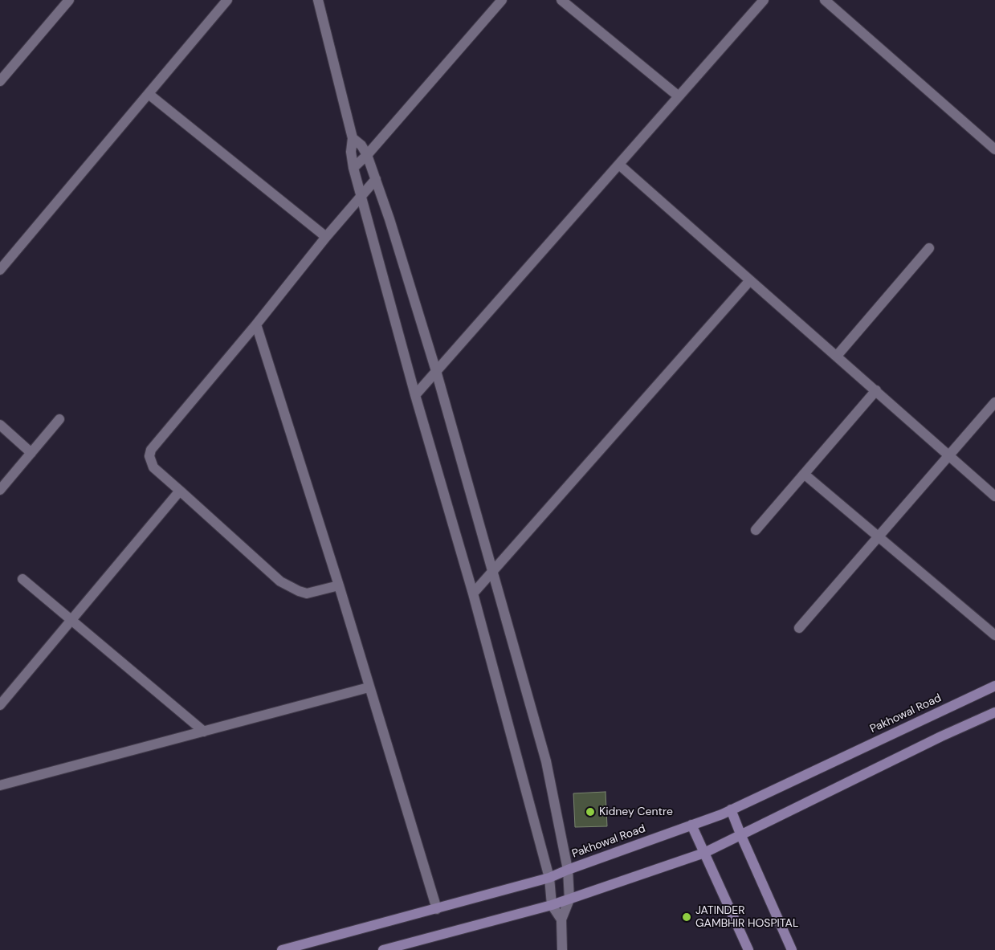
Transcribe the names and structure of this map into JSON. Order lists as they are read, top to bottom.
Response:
{
  "streets": {
    "street": ["Pakhowal Road"]
  },
  "places": ["Kidney Centre", "JATINDER GAMBHIR HOSPITAL"]
}
